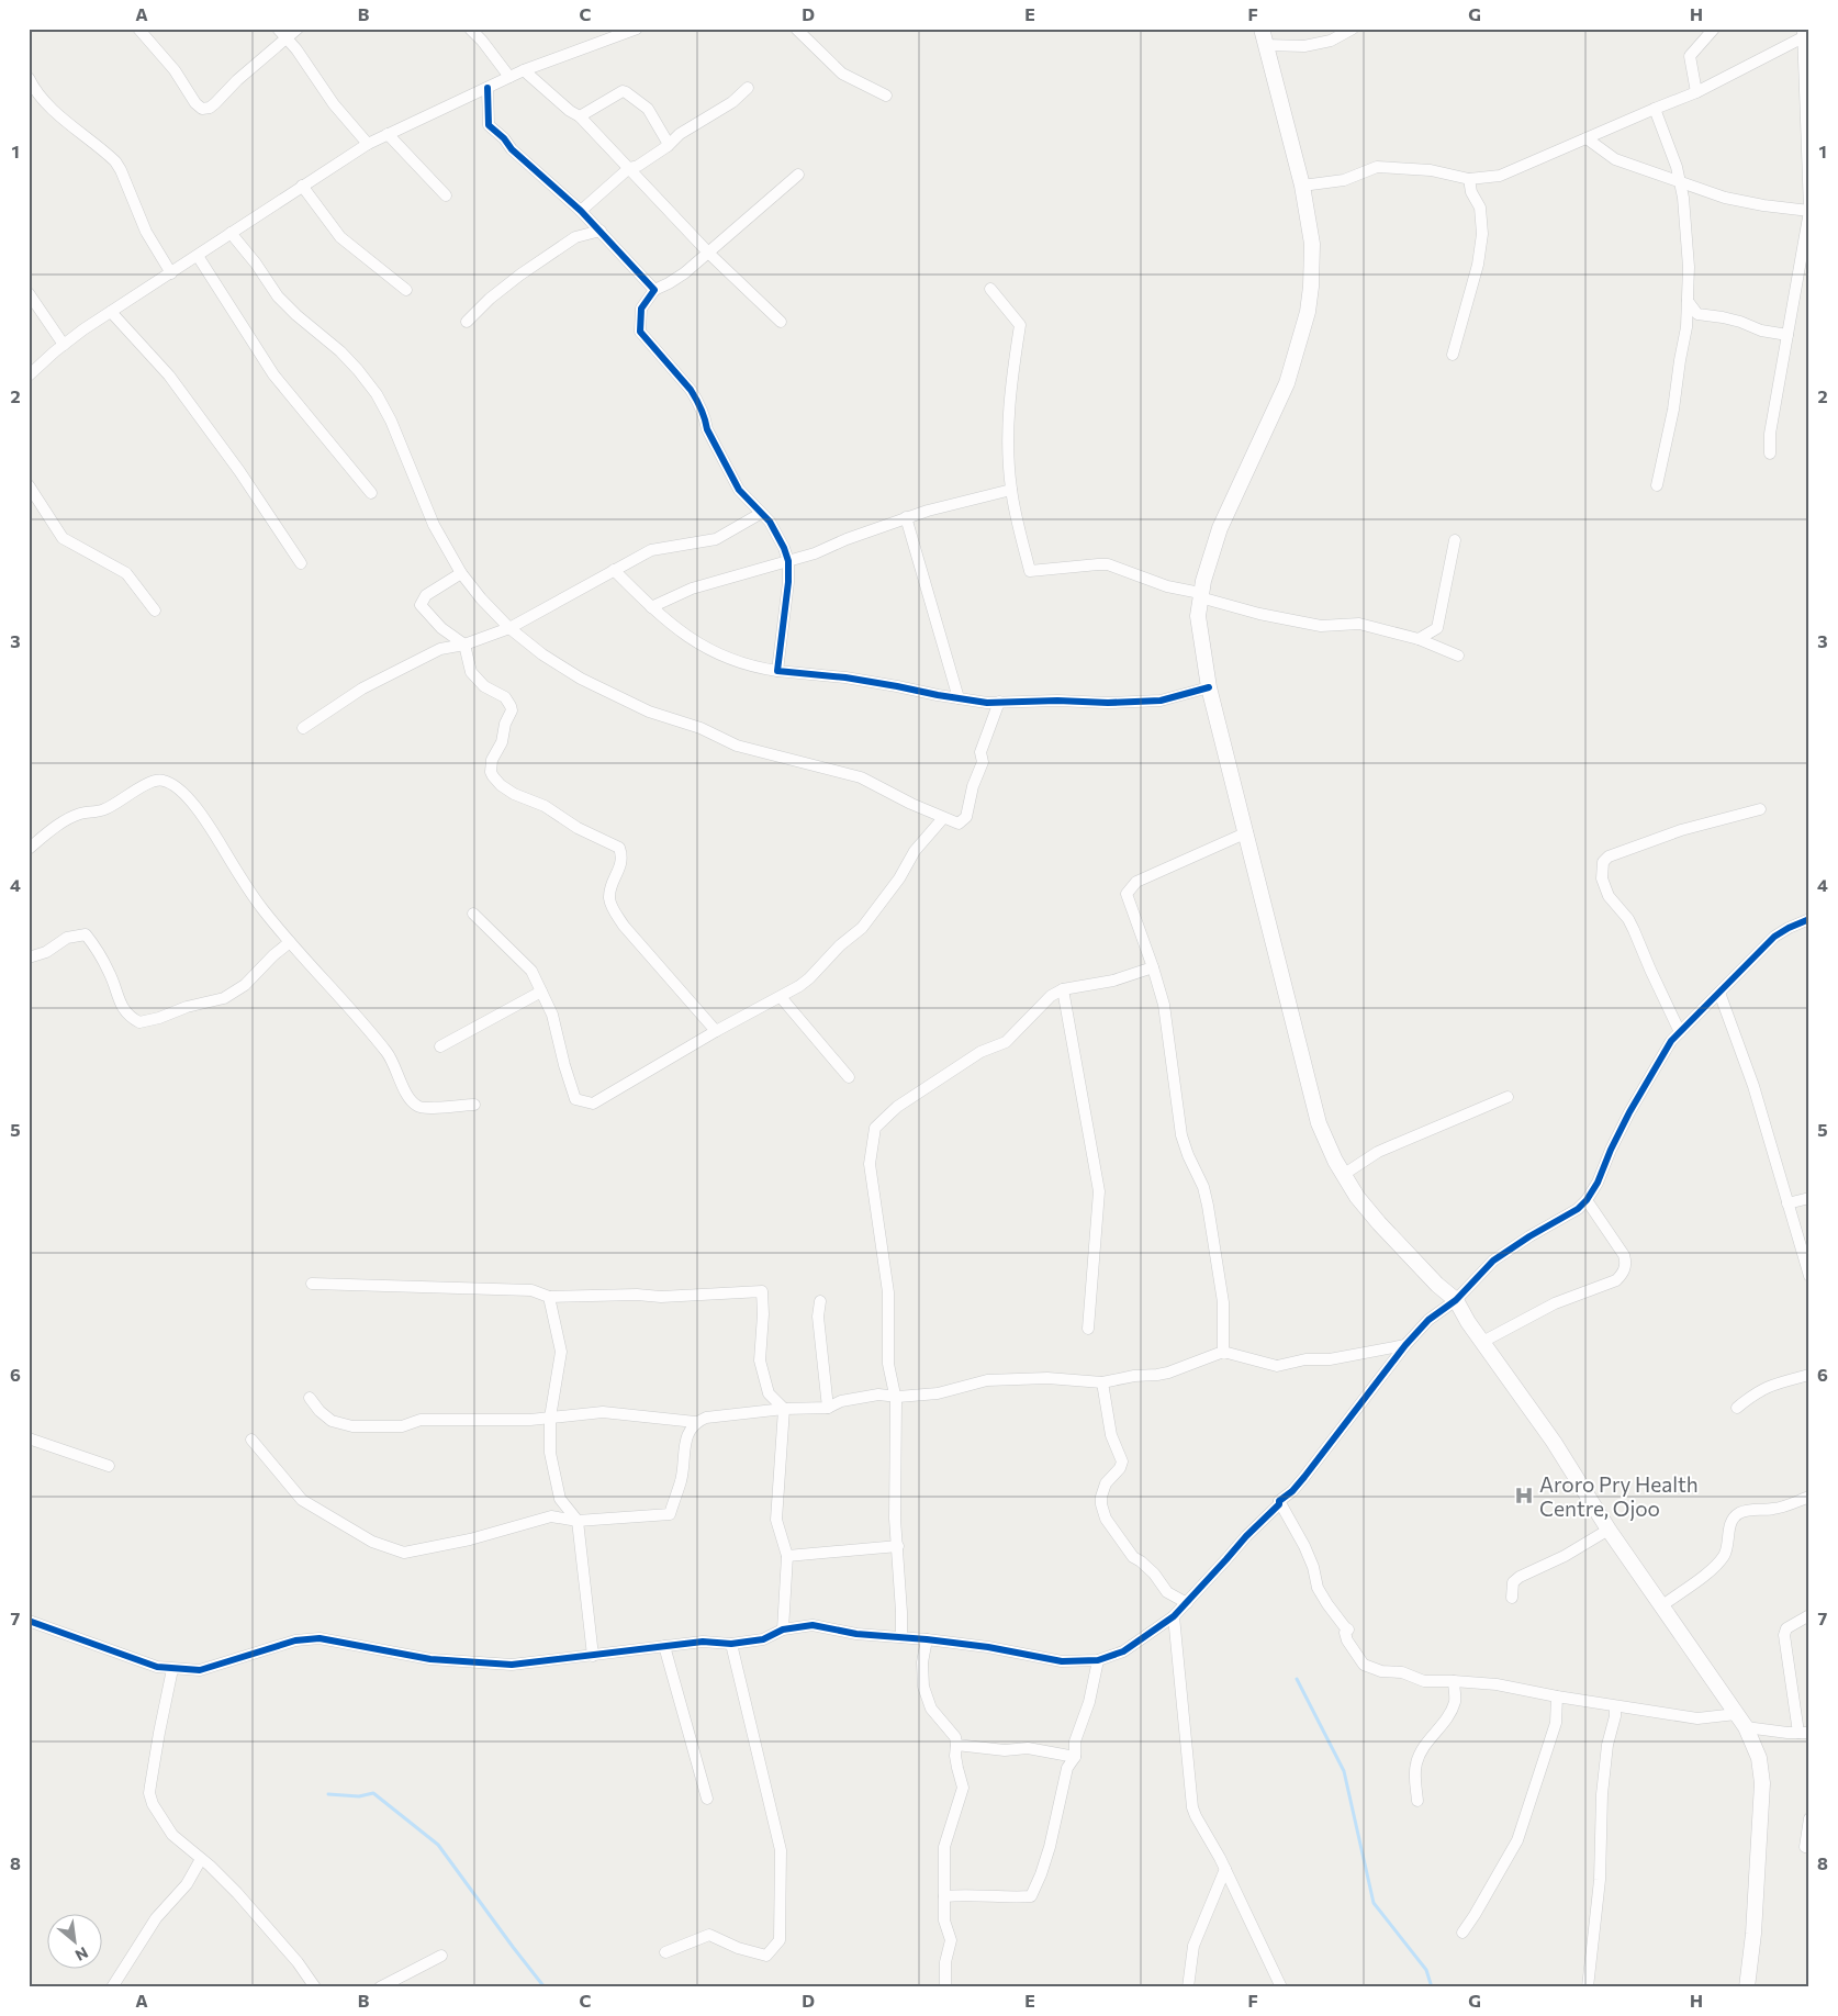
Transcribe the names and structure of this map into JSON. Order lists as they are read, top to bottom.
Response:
{
  "places": {
    "hospital": ["Aroro Pry Health Centre, Ojoo"]
  },
  "north": "bottom right",
  "grid": {
    "columns": [
      "A",
      "B",
      "C",
      "D",
      "E",
      "F",
      "G",
      "H"
    ],
    "rows": [
      "1",
      "2",
      "3",
      "4",
      "5",
      "6",
      "7",
      "8"
    ]
  }
}
